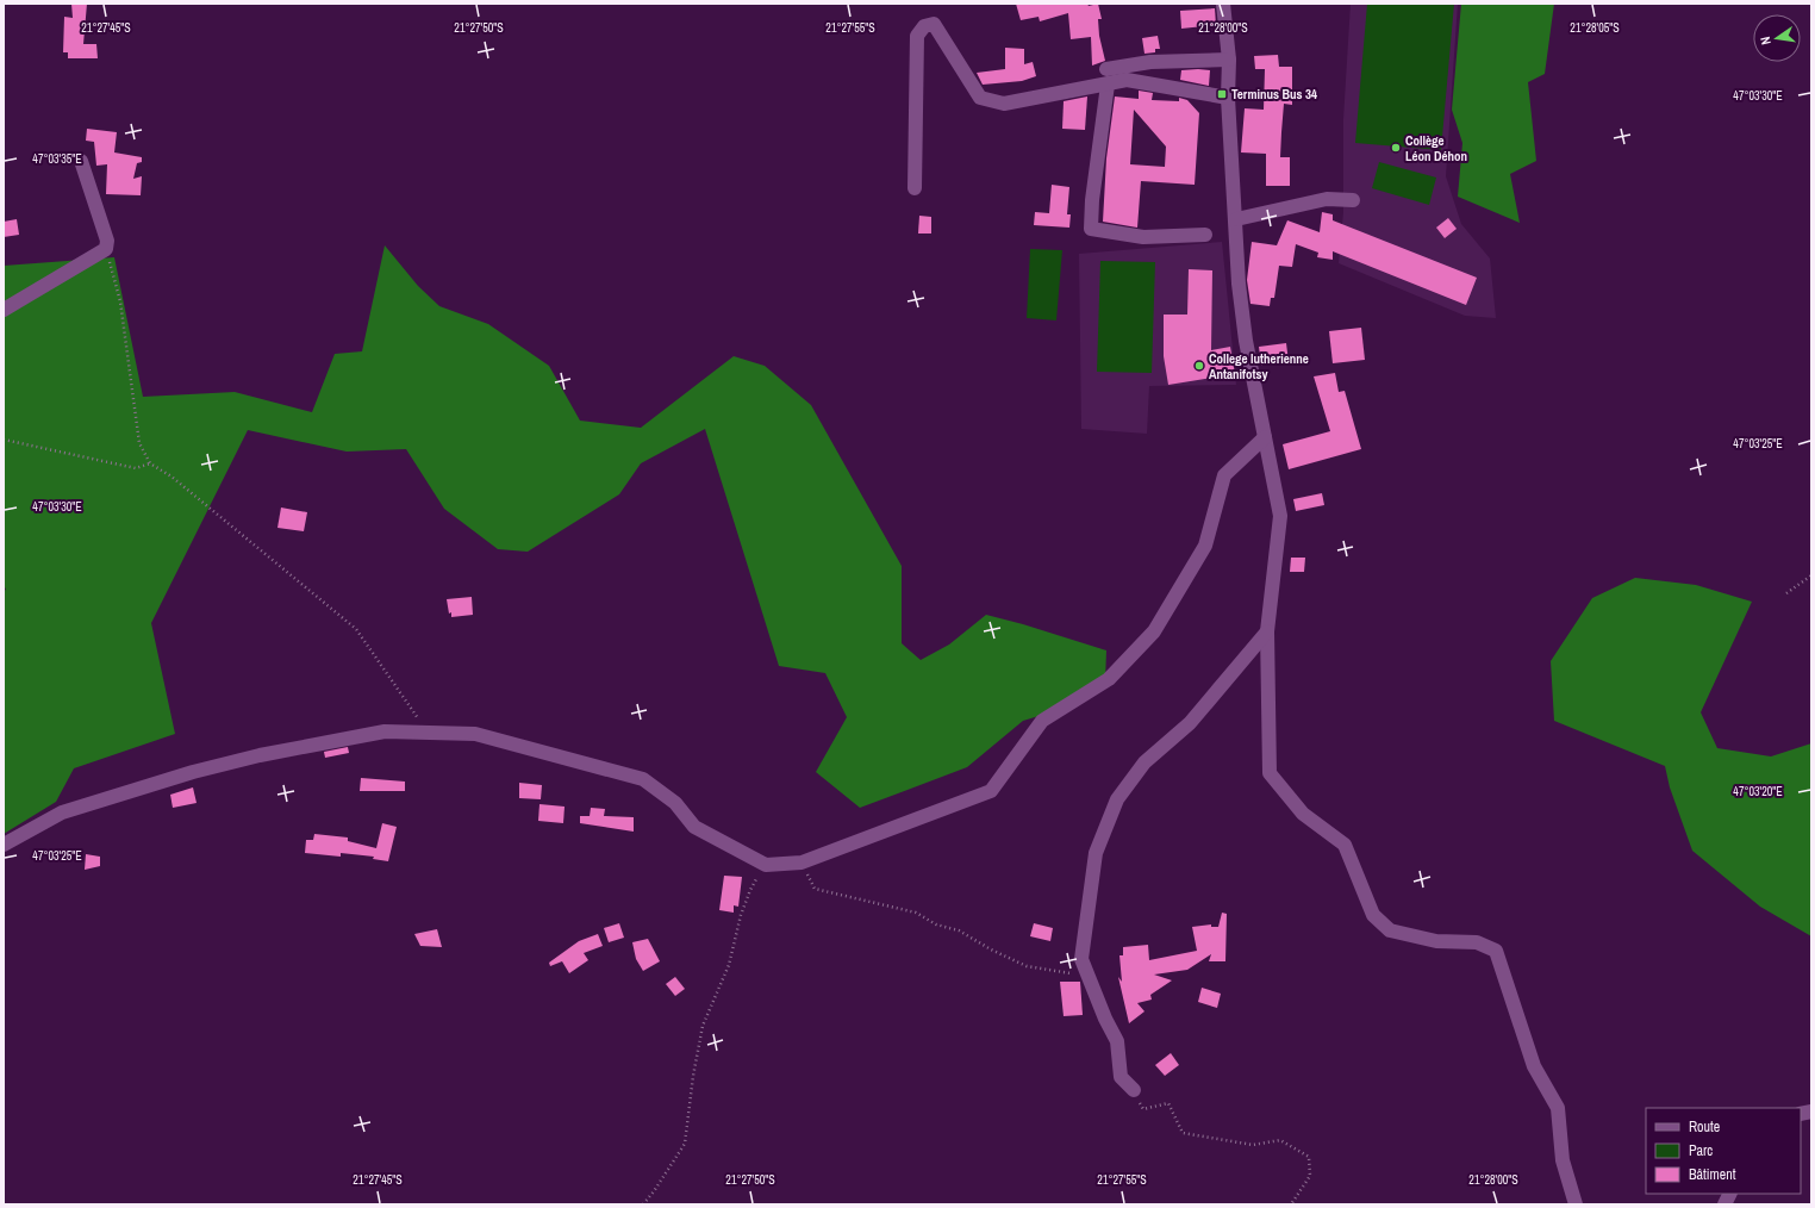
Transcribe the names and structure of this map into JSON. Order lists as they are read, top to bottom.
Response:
{
  "places": {
    "transit": ["Terminus Bus 34"],
    "other": ["Collège Léon Déhon", "College lutherienne Antanifotsy"]
  },
  "legend": ["Route", "Parc", "Bâtiment"],
  "north": "left",
  "coordinates": [
    "21°27'45\"S",
    "21°27'50\"S",
    "21°27'55\"S",
    "21°28'00\"S",
    "21°28'05\"S",
    "47°03'30\"E",
    "47°03'35\"E",
    "47°03'25\"E",
    "47°03'20\"E"
  ]
}
